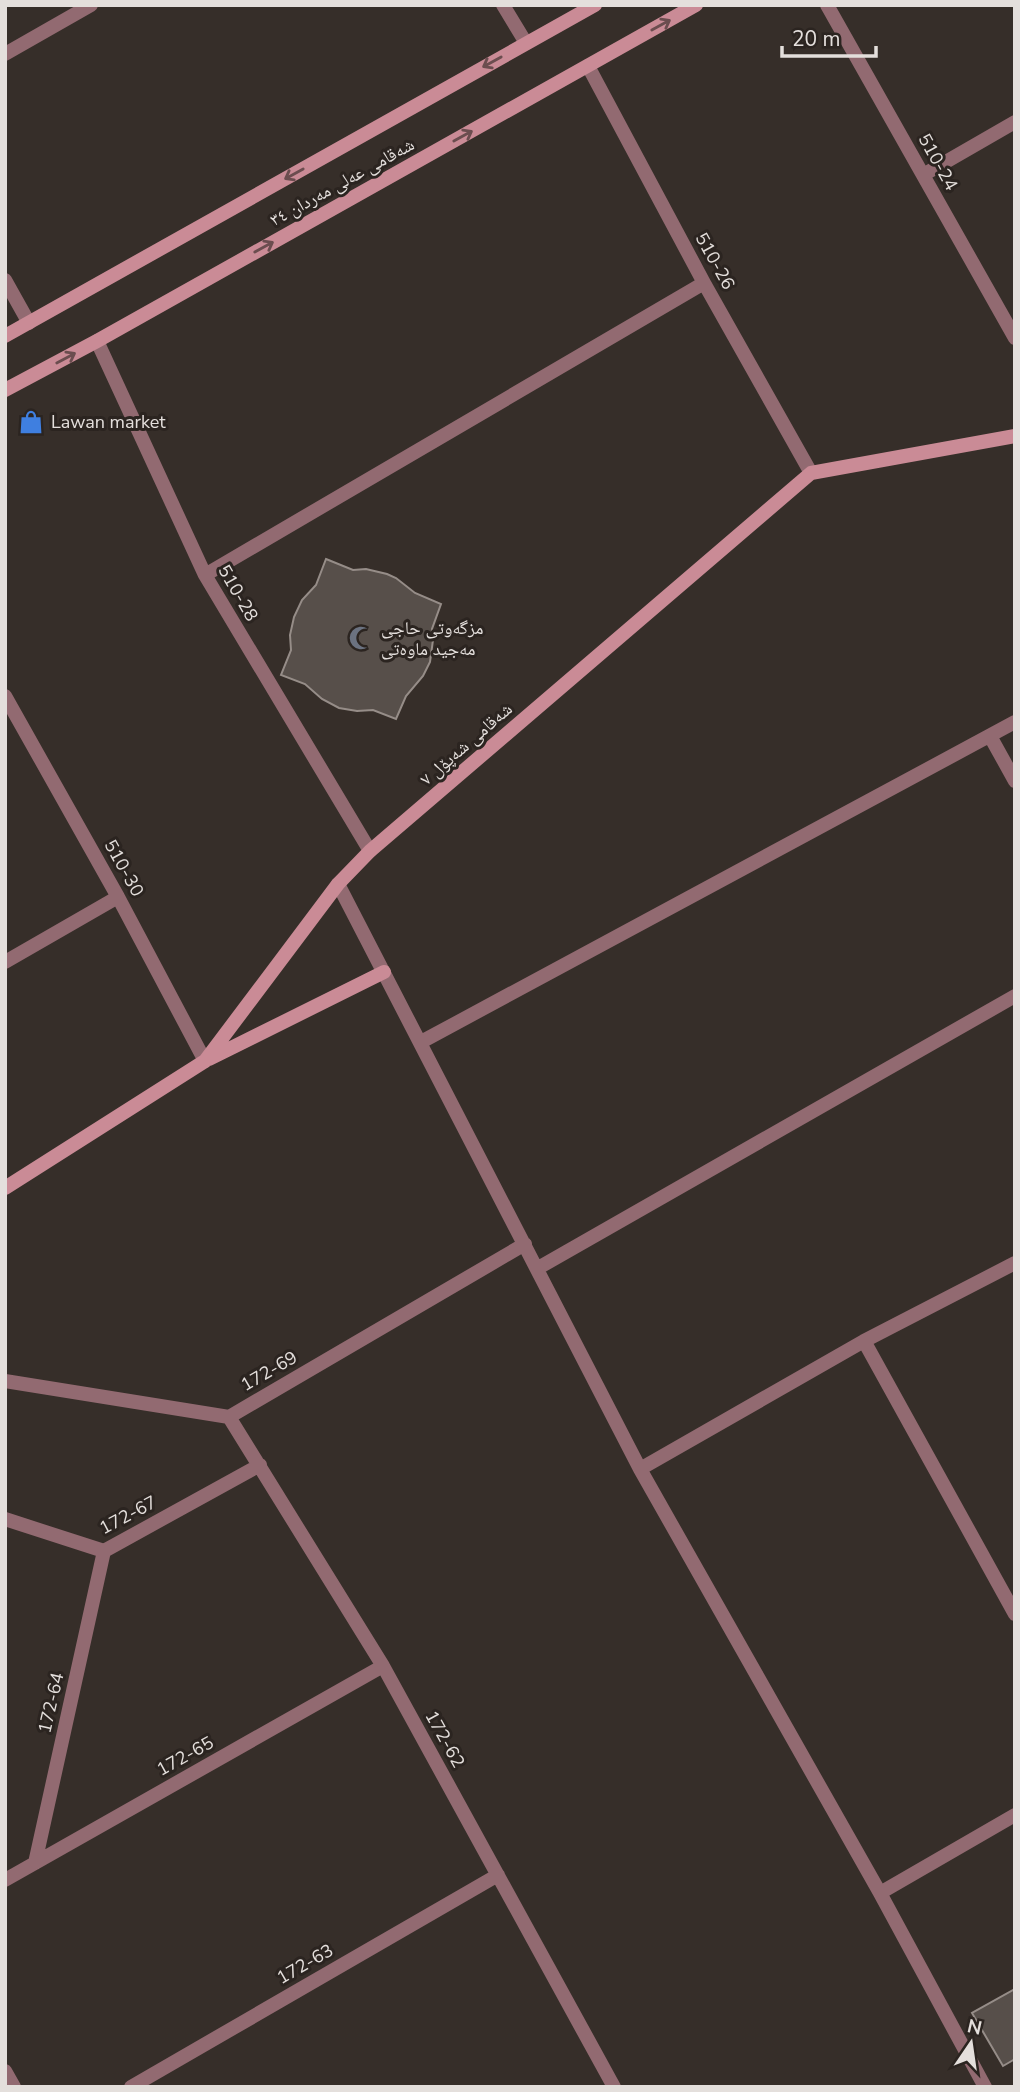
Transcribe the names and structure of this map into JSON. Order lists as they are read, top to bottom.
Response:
{
  "streets": {
    "street": [
      "510-24",
      "شەقامی عەلی مەردان ٣٤",
      "510-26",
      "510-28",
      "شەقامی شەپۆل ٧",
      "510-30",
      "172-69",
      "172-67",
      "172-64",
      "172-62",
      "172-65",
      "172-63"
    ]
  },
  "crossings": [
    ["شەقامی عەلی مەردان ٣٤", "510-26"],
    ["شەقامی عەلی مەردان ٣٤", "510-28"],
    ["510-26", "شەقامی شەپۆل ٧"],
    ["510-28", "شەقامی شەپۆل ٧"],
    ["شەقامی شەپۆل ٧", "510-30"],
    ["172-69", "172-62"],
    ["172-67", "172-64"],
    ["172-67", "172-62"],
    ["172-64", "172-65"],
    ["172-62", "172-65"],
    ["172-62", "172-63"]
  ],
  "places": {
    "shop": ["Lawan market"],
    "mosque": ["مزگەوتی حاجی مەجید ماوەتی"]
  },
  "scale_bar": "20 m",
  "north": "top"
}
